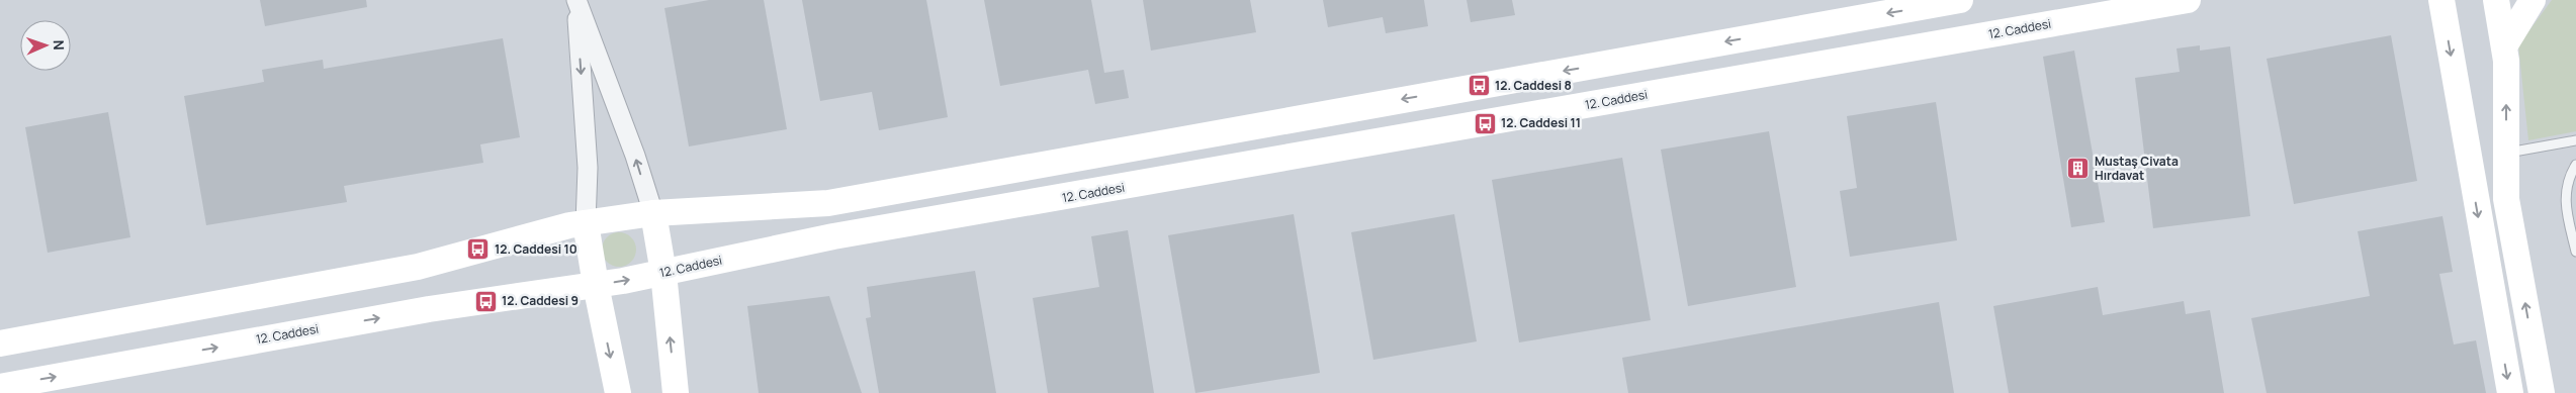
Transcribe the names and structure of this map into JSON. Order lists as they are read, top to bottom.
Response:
{
  "streets": {
    "street": ["12. Caddesi"]
  },
  "places": {
    "bus stop": [
      "12. Caddesi 8",
      "12. Caddesi 11",
      "12. Caddesi 10",
      "12. Caddesi 9"
    ],
    "building": ["Mustaş Civata Hırdavat"]
  },
  "north": "right"
}
